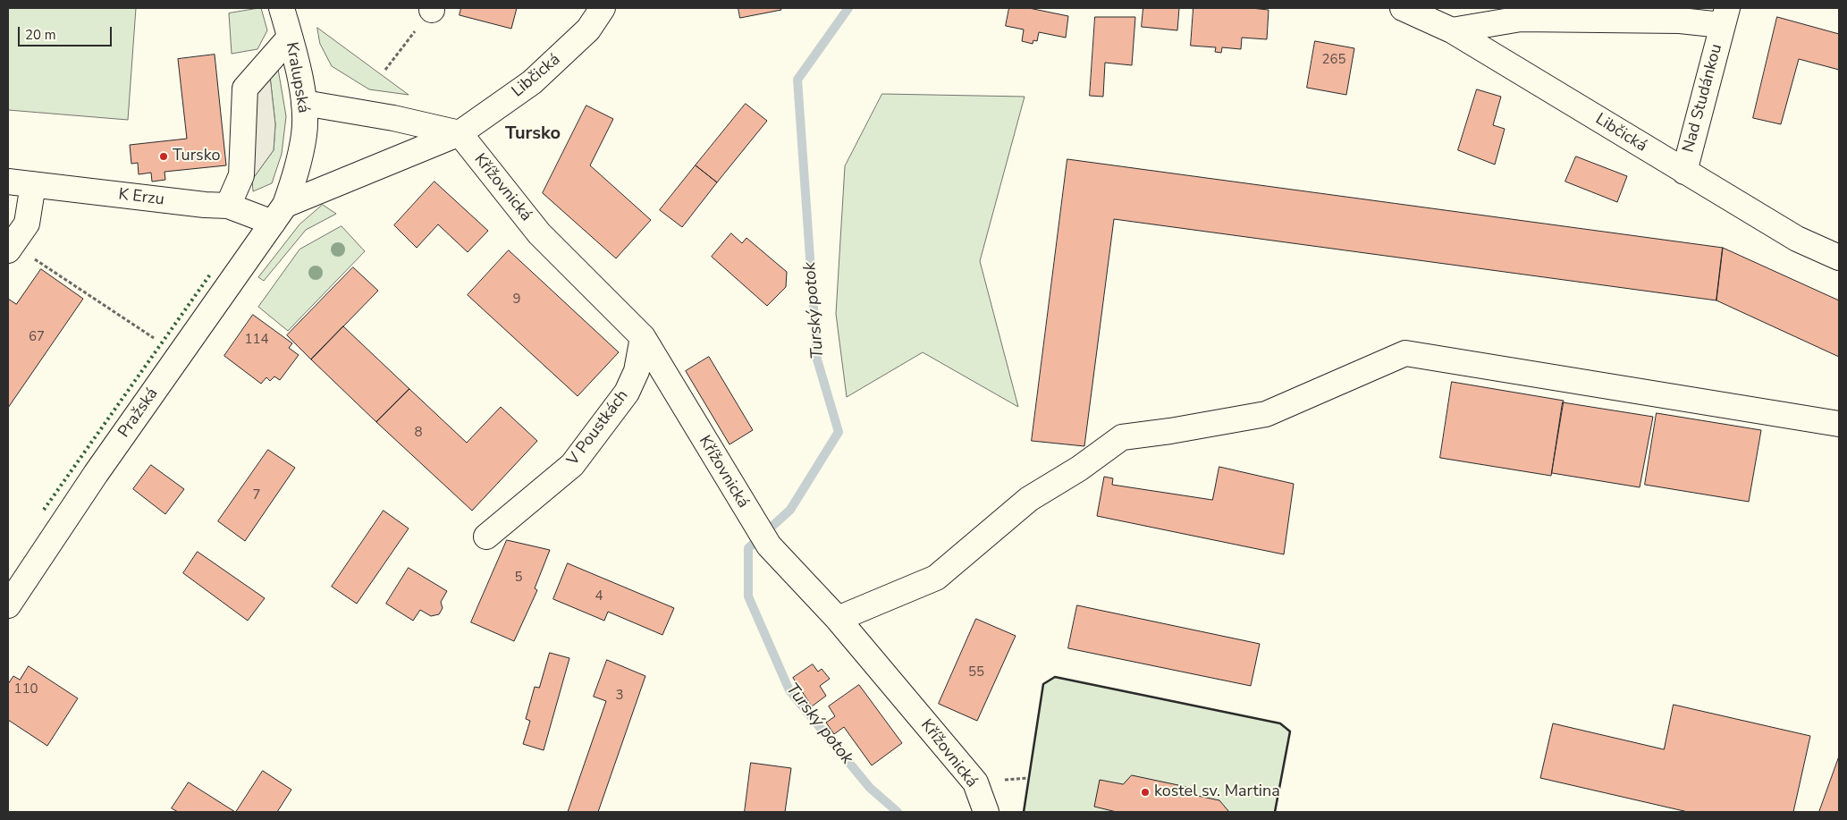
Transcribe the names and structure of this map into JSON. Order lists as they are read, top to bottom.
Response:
{
  "streets": {
    "street": [
      "Libčická",
      "Kralupská",
      "Nad Studánkou",
      "Křížovnická",
      "K Erzu",
      "Pražská",
      "V Poustkách"
    ]
  },
  "crossings": [
    ["Libčická", "Kralupská"],
    ["Libčická", "Nad Studánkou"],
    ["Libčická", "Křížovnická"],
    ["Libčická", "K Erzu"],
    ["Libčická", "Pražská"],
    ["Kralupská", "K Erzu"],
    ["Kralupská", "Pražská"],
    ["Křížovnická", "V Poustkách"],
    ["K Erzu", "Pražská"]
  ],
  "districts": ["Tursko"],
  "water": ["Turský potok"],
  "places": ["Tursko", "kostel sv. Martina"],
  "house_numbers": [
    "265",
    "9",
    "67",
    "114",
    "8",
    "7",
    "5",
    "4",
    "55",
    "110",
    "3"
  ],
  "scale_bar": "20 m"
}
